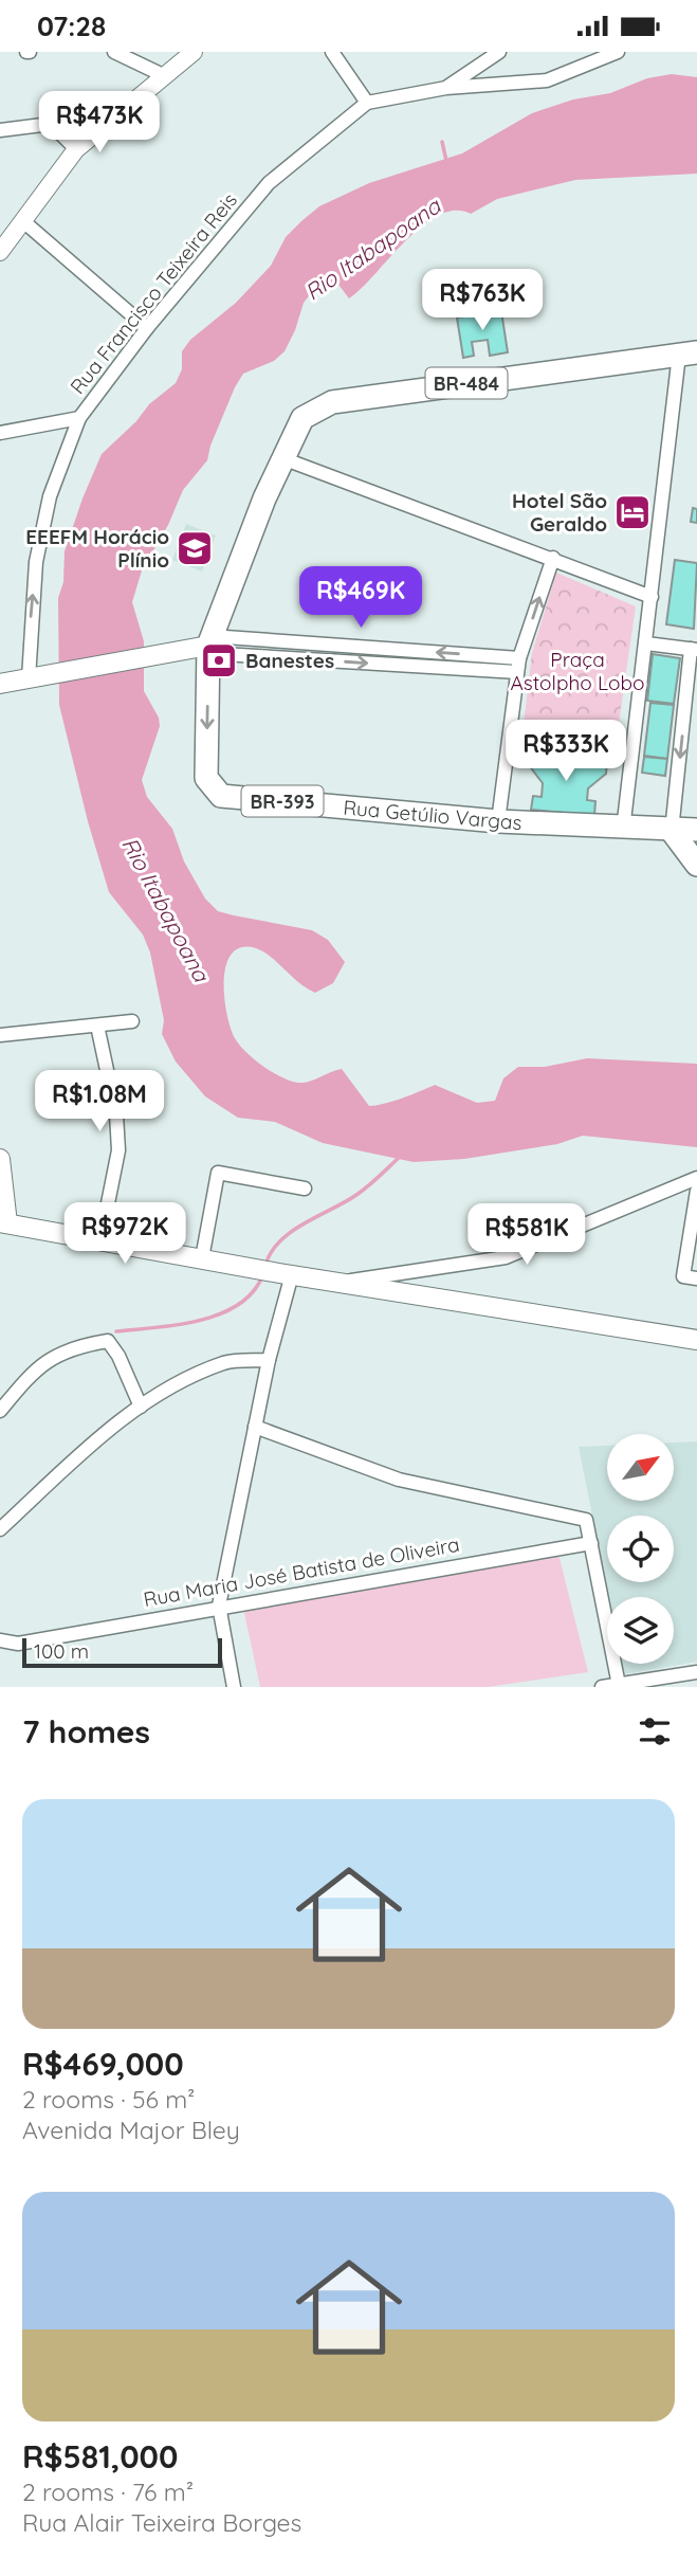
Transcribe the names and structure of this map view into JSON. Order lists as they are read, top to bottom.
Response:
{
  "streets": {
    "main road": ["BR-484", "BR-393", "Rua Getúlio Vargas"],
    "street": ["Rua Francisco Teixeira Reis", "Rua Maria José Batista de Oliveira"]
  },
  "crossings": [
    ["BR-484", "Rua Getúlio Vargas"],
    ["BR-393", "Rua Getúlio Vargas"]
  ],
  "water": ["Rio Itabapoana"],
  "parks": ["Praça Astolpho Lobo"],
  "places": {
    "hotel": ["Hotel São Geraldo"],
    "school or university": ["EEEFM Horácio Plínio"],
    "bank": ["Banestes"]
  },
  "scale_bar": "100 m",
  "north": "top right",
  "page": {
    "status": "07:28",
    "price": [
      "R$473K",
      "R$763K",
      "R$469K",
      "R$333K",
      "R$1.08M",
      "R$972K",
      "R$581K"
    ],
    "scale": "100 m",
    "heading": "7 homes",
    "list": [
      {
        "name": "R$469,000",
        "note": "2 rooms · 56 m² · Avenida Major Bley"
      },
      {
        "name": "R$581,000",
        "note": "2 rooms · 76 m² · Rua Alair Teixeira Borges"
      }
    ]
  }
}
